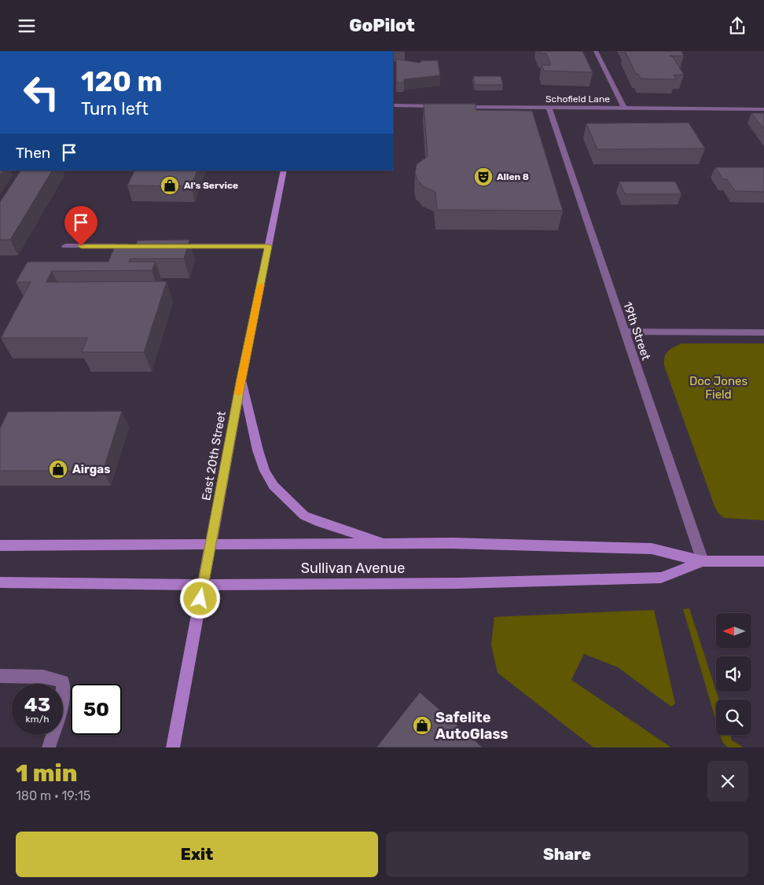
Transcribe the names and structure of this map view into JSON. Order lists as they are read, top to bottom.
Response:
{
  "streets": {
    "main road": ["East 20th Street", "Sullivan Avenue"],
    "street": ["Schofield Lane", "19th Street"]
  },
  "crossings": [
    ["Schofield Lane", "19th Street"],
    ["19th Street", "Sullivan Avenue"],
    ["East 20th Street", "Sullivan Avenue"]
  ],
  "parks": ["Doc Jones Field"],
  "places": {
    "theatre": ["Allen 8"],
    "shop": ["Al's Service", "Airgas", "Safelite AutoGlass"]
  },
  "north": "left",
  "page": {
    "header": "GoPilot",
    "turn": ["120 m", "Turn left"],
    "then": "Then",
    "speed": "43 km/h",
    "limit": "50",
    "heading": ["1 min", "180 m · 19:15"],
    "buttons": ["Exit", "Share"]
  }
}
